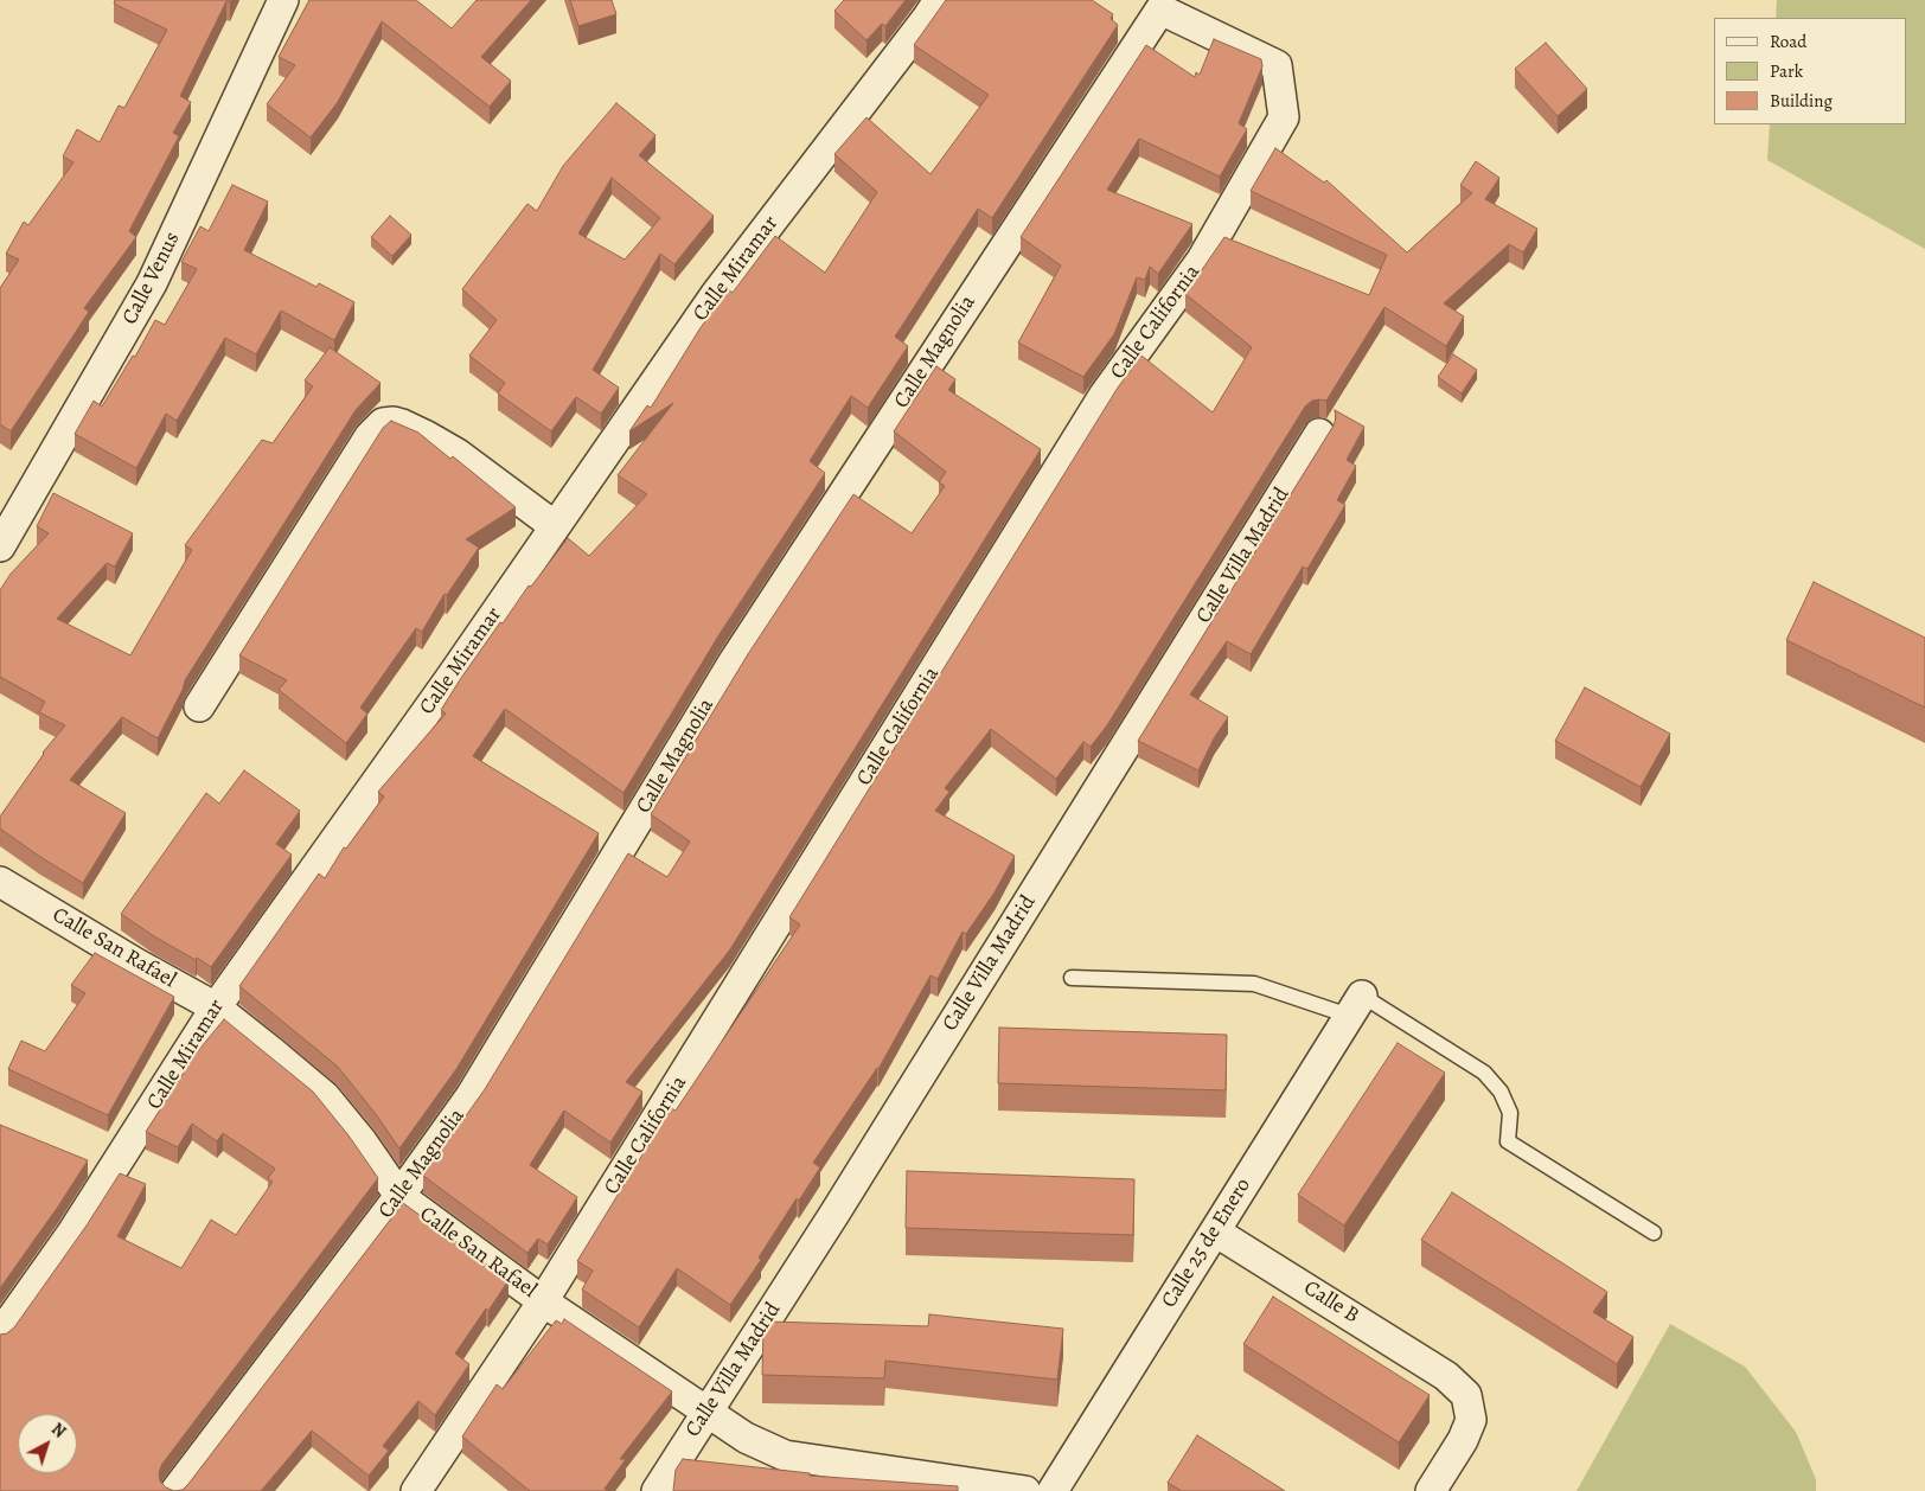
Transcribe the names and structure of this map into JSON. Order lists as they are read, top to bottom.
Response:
{
  "streets": {
    "street": [
      "Calle Miramar",
      "Calle Venus",
      "Calle California",
      "Calle Magnolia",
      "Calle Villa Madrid",
      "Calle San Rafael",
      "Calle 25 de Enero",
      "Calle B"
    ]
  },
  "crossings": [
    ["Calle Miramar", "Calle San Rafael"],
    ["Calle California", "Calle Magnolia"],
    ["Calle California", "Calle San Rafael"],
    ["Calle Magnolia", "Calle San Rafael"],
    ["Calle Villa Madrid", "Calle San Rafael"],
    ["Calle 25 de Enero", "Calle B"]
  ],
  "legend": ["Road", "Park", "Building"],
  "north": "top right"
}
